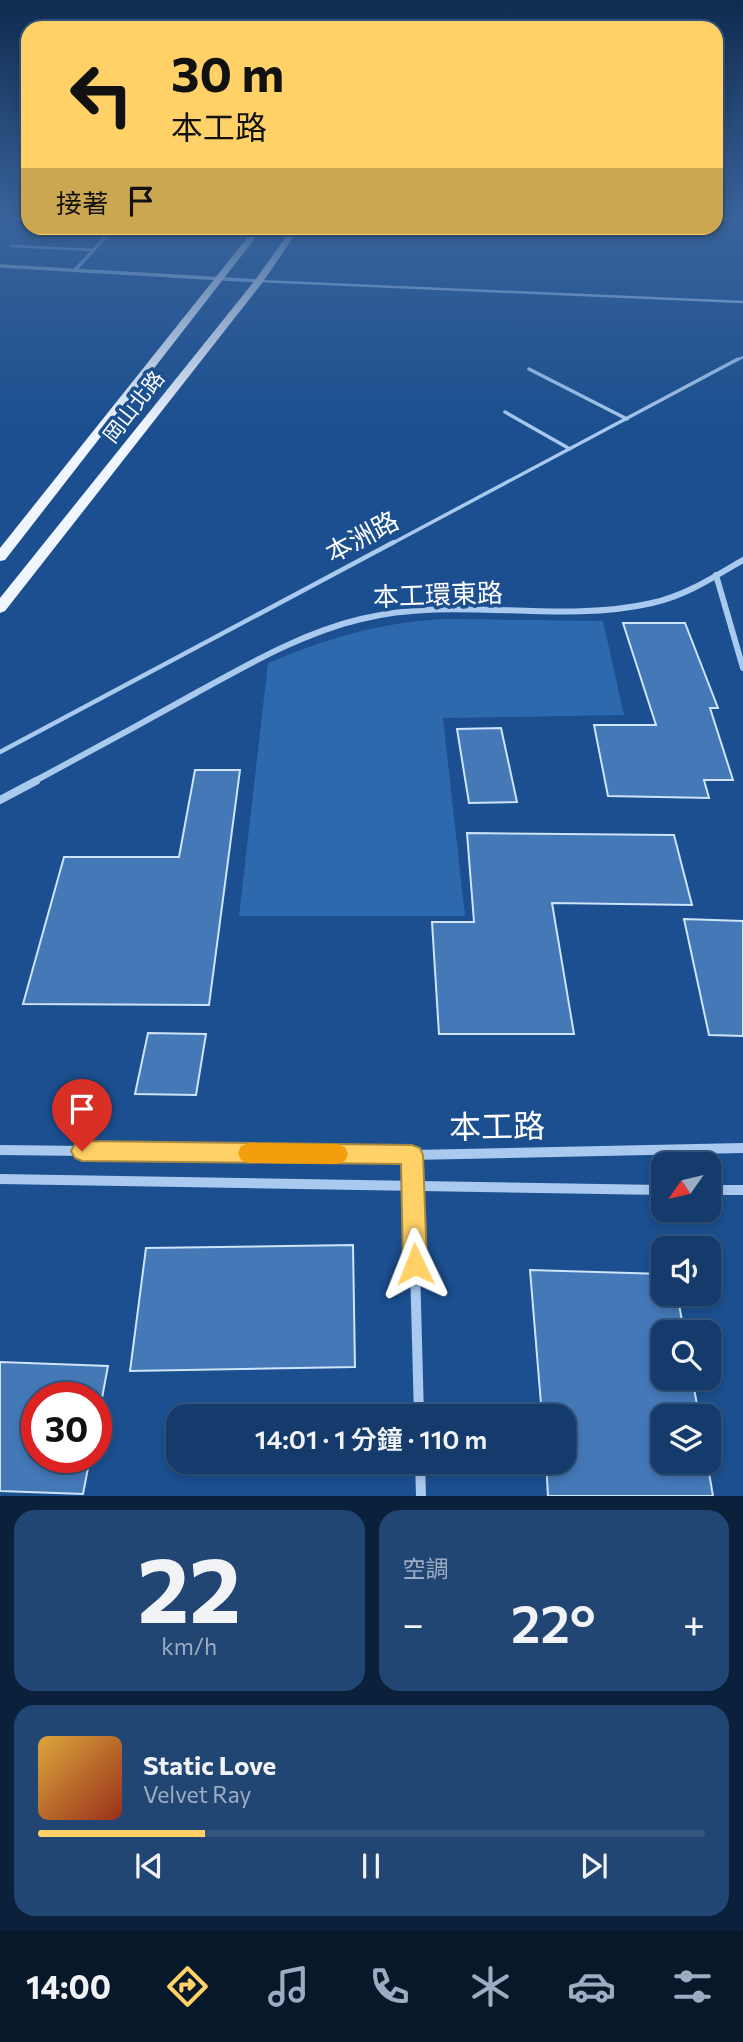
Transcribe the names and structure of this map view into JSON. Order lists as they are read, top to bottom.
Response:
{
  "streets": {
    "main road": ["岡山北路"],
    "street": ["本工環東路", "本工路"],
    "lane": ["本洲路"]
  },
  "north": "bottom left",
  "page": {
    "turn": ["30 m", "本工路"],
    "then": "接著",
    "limit": "30",
    "trip": "14:01 · 1 分鐘 · 110 m",
    "tile": [
      ["22", "km/h"],
      "空調"
    ],
    "heat": ["−", "22°", "+"],
    "song": ["Static Love", "Velvet Ray"],
    "tabs": "14:00"
  }
}
